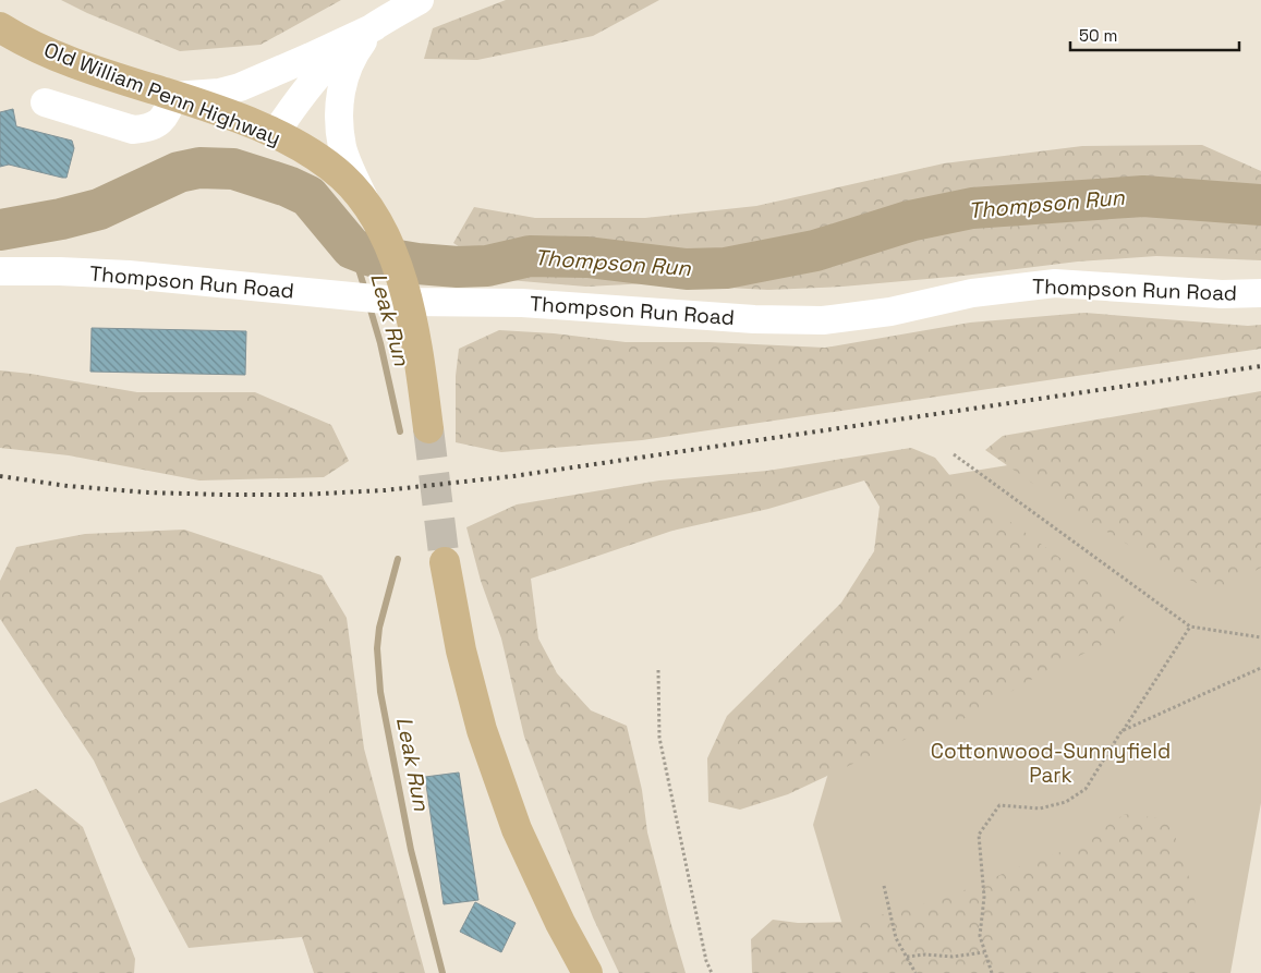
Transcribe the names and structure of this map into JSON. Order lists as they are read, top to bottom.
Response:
{
  "streets": {
    "main road": ["Old William Penn Highway"],
    "street": ["Thompson Run Road"]
  },
  "crossings": [
    ["Old William Penn Highway", "Thompson Run Road"]
  ],
  "water": ["Thompson Run", "Leak Run"],
  "parks": ["Cottonwood-Sunnyfield Park"],
  "scale_bar": "50 m"
}
